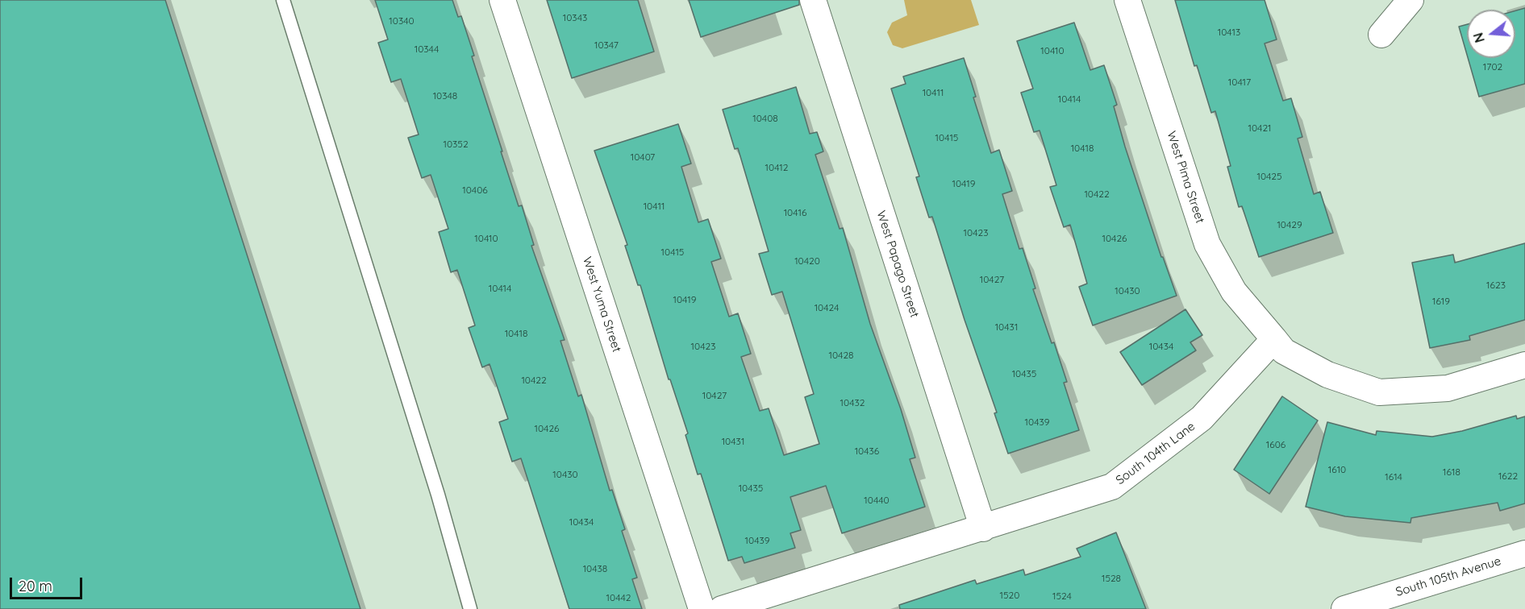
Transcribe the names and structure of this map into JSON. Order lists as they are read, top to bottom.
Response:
{
  "streets": {
    "street": [
      "West Pima Street",
      "West Papago Street",
      "West Yuma Street",
      "South 104th Lane",
      "South 105th Avenue"
    ]
  },
  "crossings": [
    ["West Pima Street", "South 104th Lane"],
    ["West Papago Street", "South 104th Lane"]
  ],
  "house_numbers": [
    "10343",
    "10340",
    "10413",
    "10347",
    "10344",
    "10410",
    "1702",
    "10417",
    "10411",
    "10348",
    "10414",
    "10408",
    "10421",
    "10415",
    "10352",
    "10418",
    "10407",
    "10412",
    "10425",
    "10419",
    "10406",
    "10422",
    "10411",
    "10416",
    "10429",
    "10423",
    "10410",
    "10426",
    "10415",
    "10420",
    "10427",
    "1623",
    "10414",
    "10430",
    "10419",
    "1619",
    "10424",
    "10431",
    "10418",
    "10423",
    "10434",
    "10428",
    "10435",
    "10422",
    "10427",
    "10432",
    "10439",
    "10426",
    "10431",
    "1606",
    "10436",
    "1610",
    "1618",
    "10430",
    "1622",
    "1614",
    "10435",
    "10440",
    "10434",
    "10439",
    "10438",
    "1528",
    "1520",
    "1524",
    "10442"
  ],
  "scale_bar": "20 m",
  "north": "left"
}
